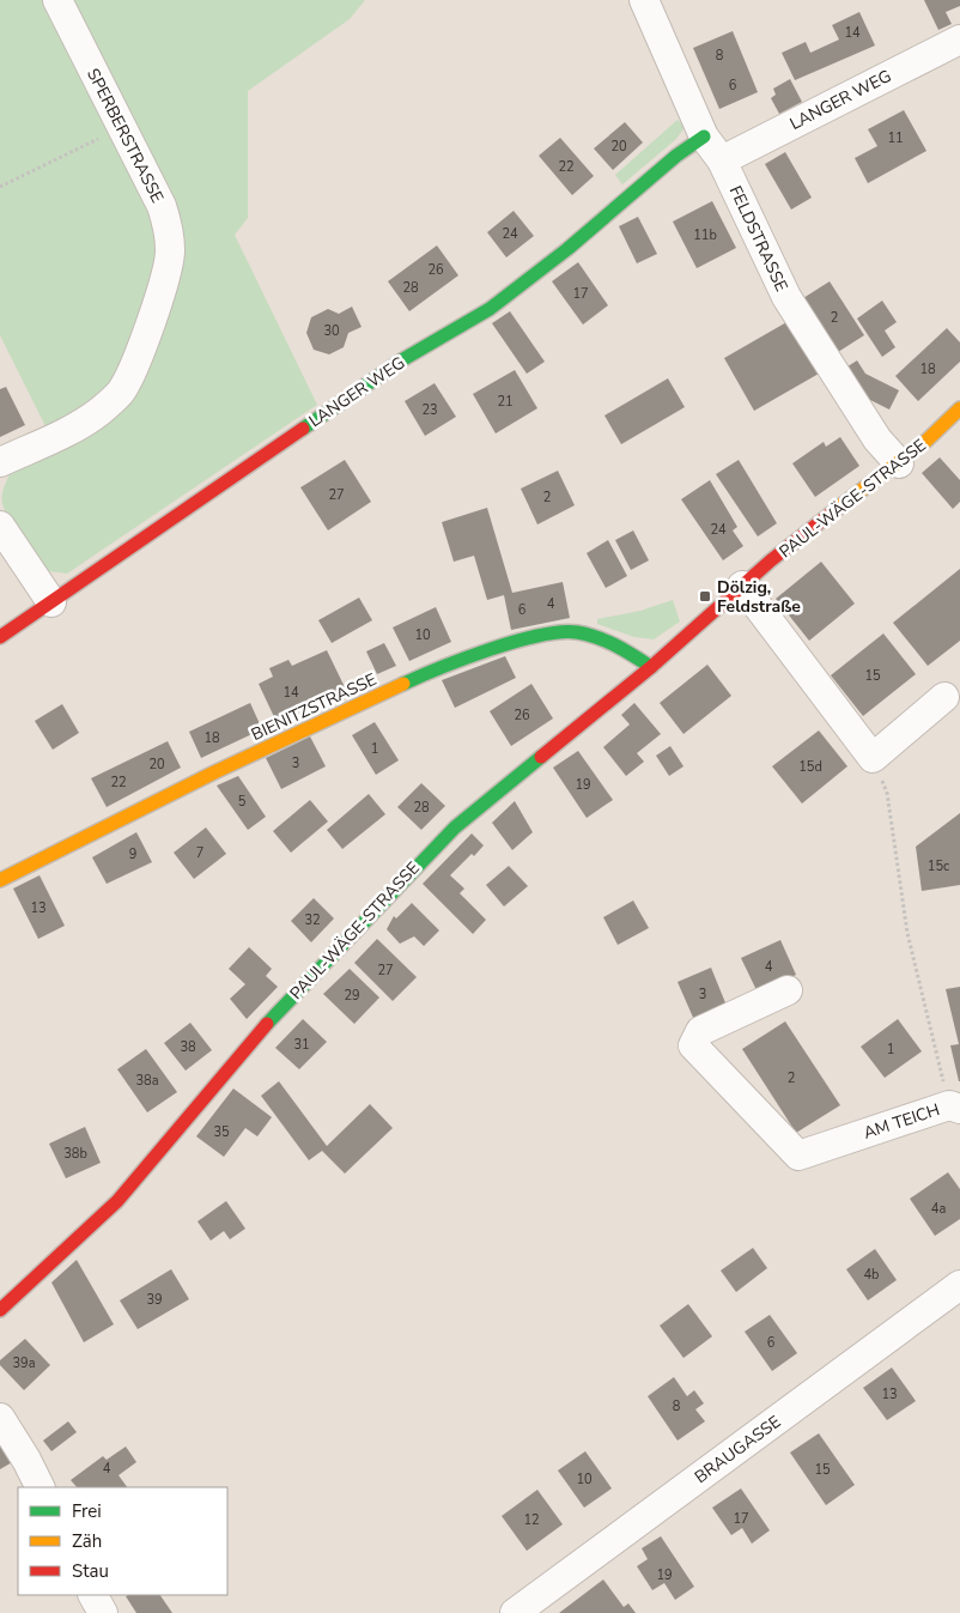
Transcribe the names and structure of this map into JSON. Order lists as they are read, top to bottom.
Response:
{
  "streets": {
    "street": [
      "LANGER WEG",
      "SPERBERSTRASSE",
      "FELDSTRASSE",
      "PAUL-WÄGE-STRASSE",
      "BIENITZSTRASSE",
      "AM TEICH",
      "BRAUGASSE"
    ]
  },
  "crossings": [
    ["LANGER WEG", "FELDSTRASSE"],
    ["FELDSTRASSE", "PAUL-WÄGE-STRASSE"],
    ["PAUL-WÄGE-STRASSE", "BIENITZSTRASSE"]
  ],
  "places": {
    "transit": ["Dölzig, Feldstraße"]
  },
  "house_numbers": [
    "14",
    "8",
    "6",
    "11",
    "20",
    "22",
    "24",
    "11b",
    "26",
    "28",
    "17",
    "2",
    "30",
    "18",
    "21",
    "23",
    "27",
    "2",
    "24",
    "4",
    "6",
    "10",
    "15",
    "14",
    "26",
    "18",
    "1",
    "3",
    "20",
    "15d",
    "22",
    "19",
    "5",
    "28",
    "7",
    "9",
    "15c",
    "13",
    "32",
    "4",
    "27",
    "3",
    "29",
    "31",
    "38",
    "1",
    "2",
    "38a",
    "35",
    "38b",
    "4a",
    "4b",
    "39",
    "6",
    "39a",
    "13",
    "8",
    "4",
    "15",
    "10",
    "17",
    "12",
    "19"
  ],
  "legend": ["Frei", "Zäh", "Stau"]
}
